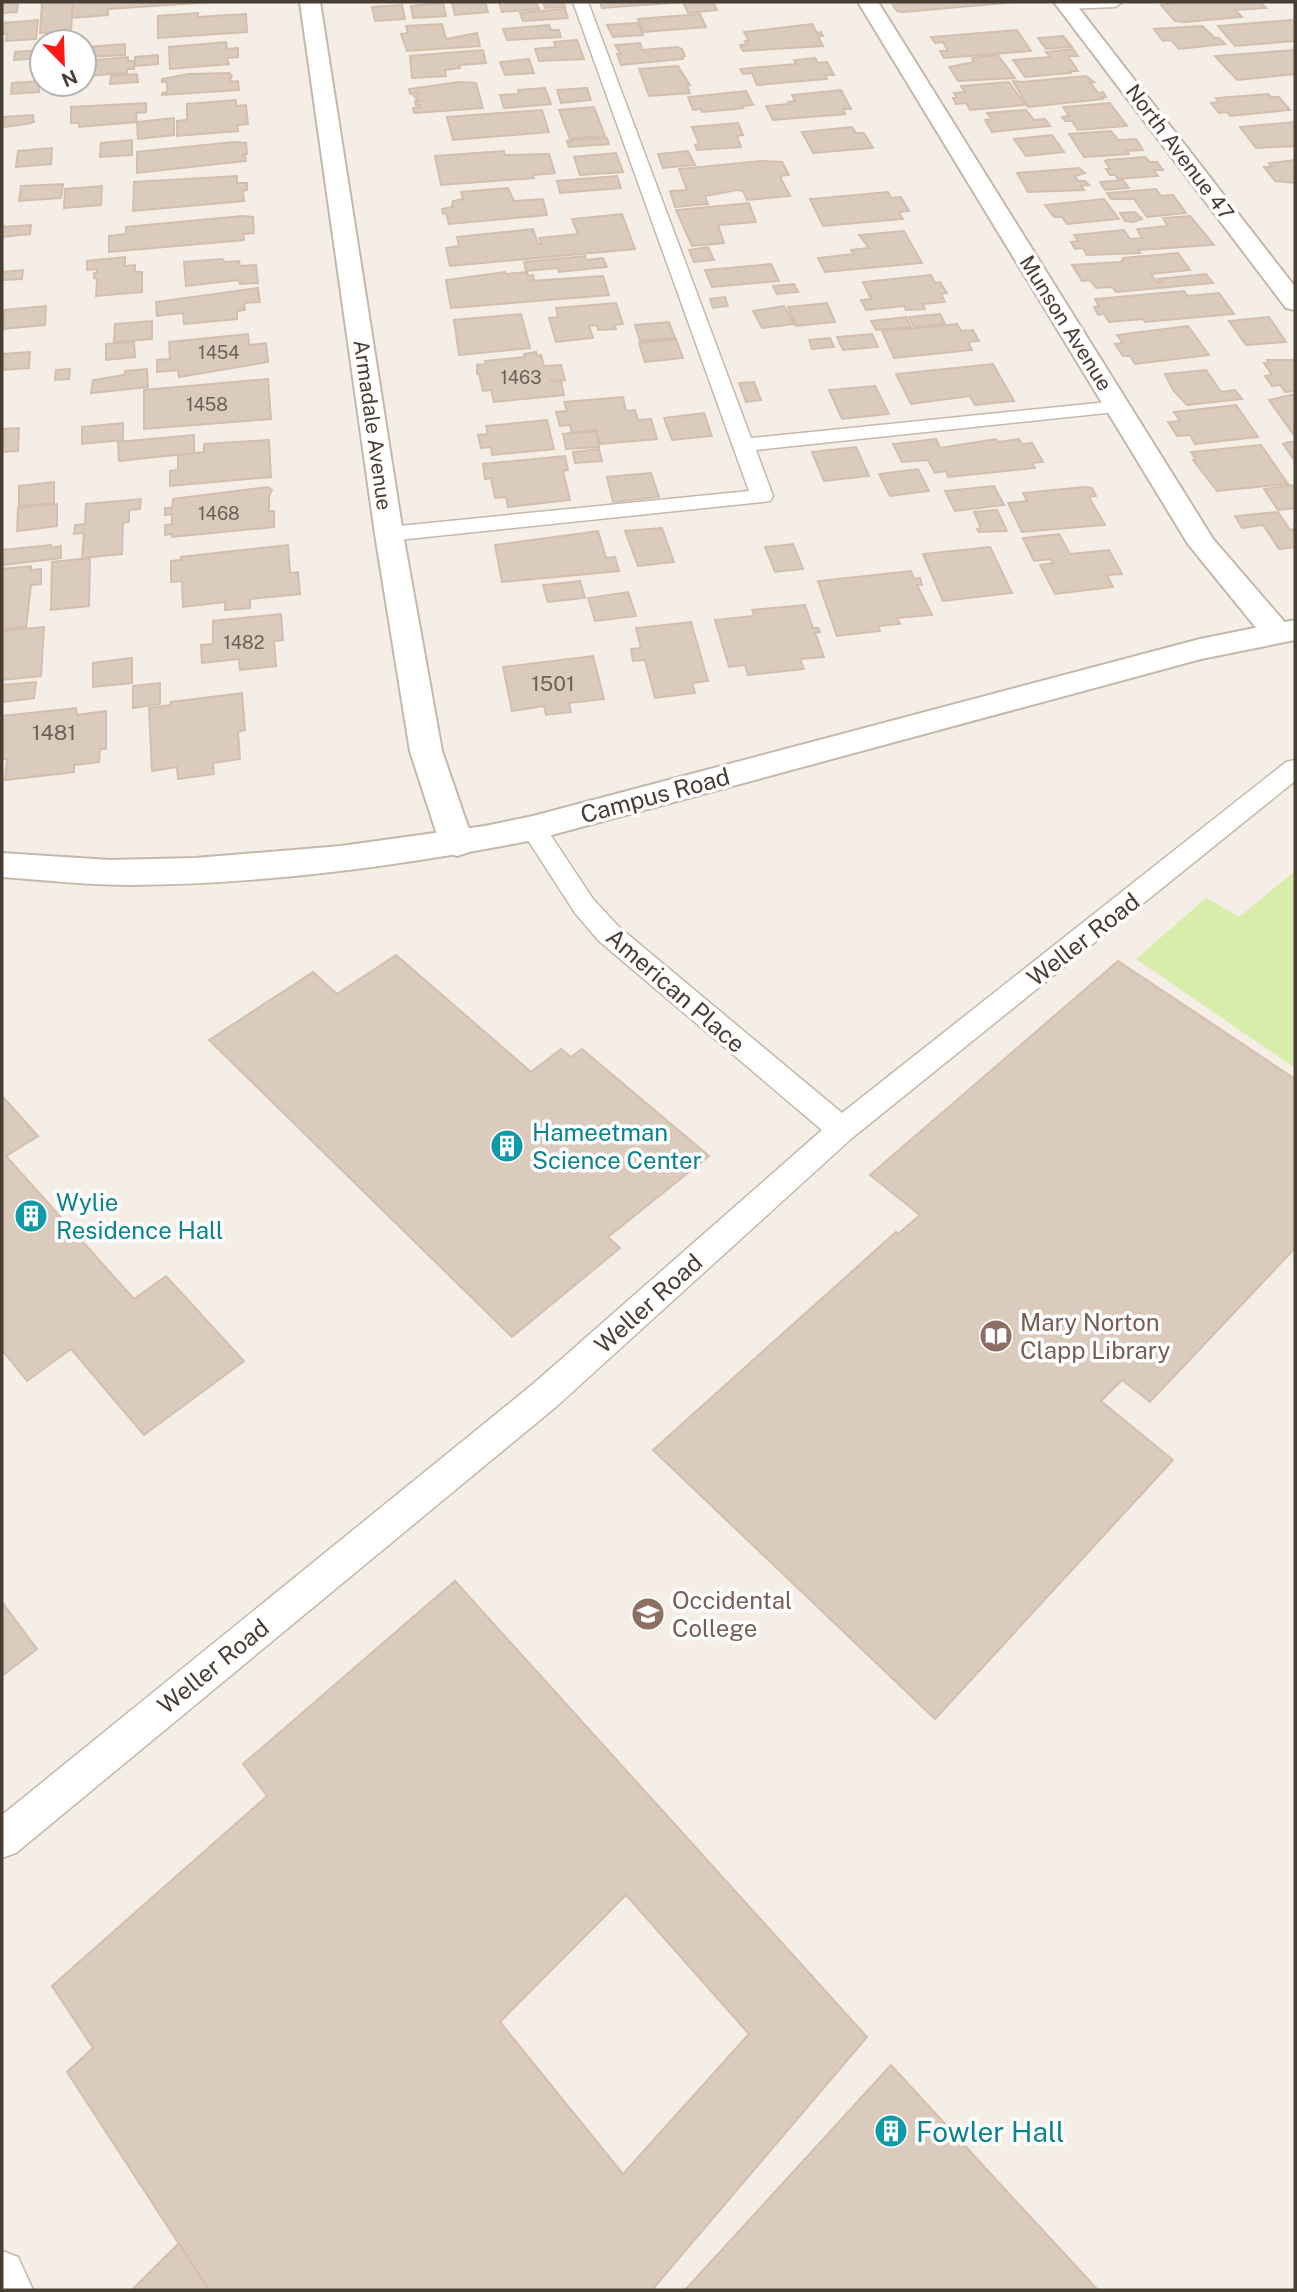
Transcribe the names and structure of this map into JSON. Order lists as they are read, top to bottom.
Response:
{
  "streets": {
    "street": [
      "North Avenue 47",
      "Munson Avenue",
      "Armadale Avenue",
      "Campus Road"
    ],
    "lane": ["Weller Road", "American Place"]
  },
  "crossings": [
    ["Munson Avenue", "Campus Road"],
    ["Armadale Avenue", "Campus Road"],
    ["Campus Road", "American Place"],
    ["Weller Road", "American Place"]
  ],
  "places": {
    "building": ["Hameetman Science Center", "Wylie Residence Hall", "Fowler Hall"],
    "library": ["Mary Norton Clapp Library"],
    "school or university": ["Occidental College"]
  },
  "house_numbers": [
    "1454",
    "1463",
    "1458",
    "1468",
    "1482",
    "1501",
    "1481"
  ],
  "north": "bottom right"
}
